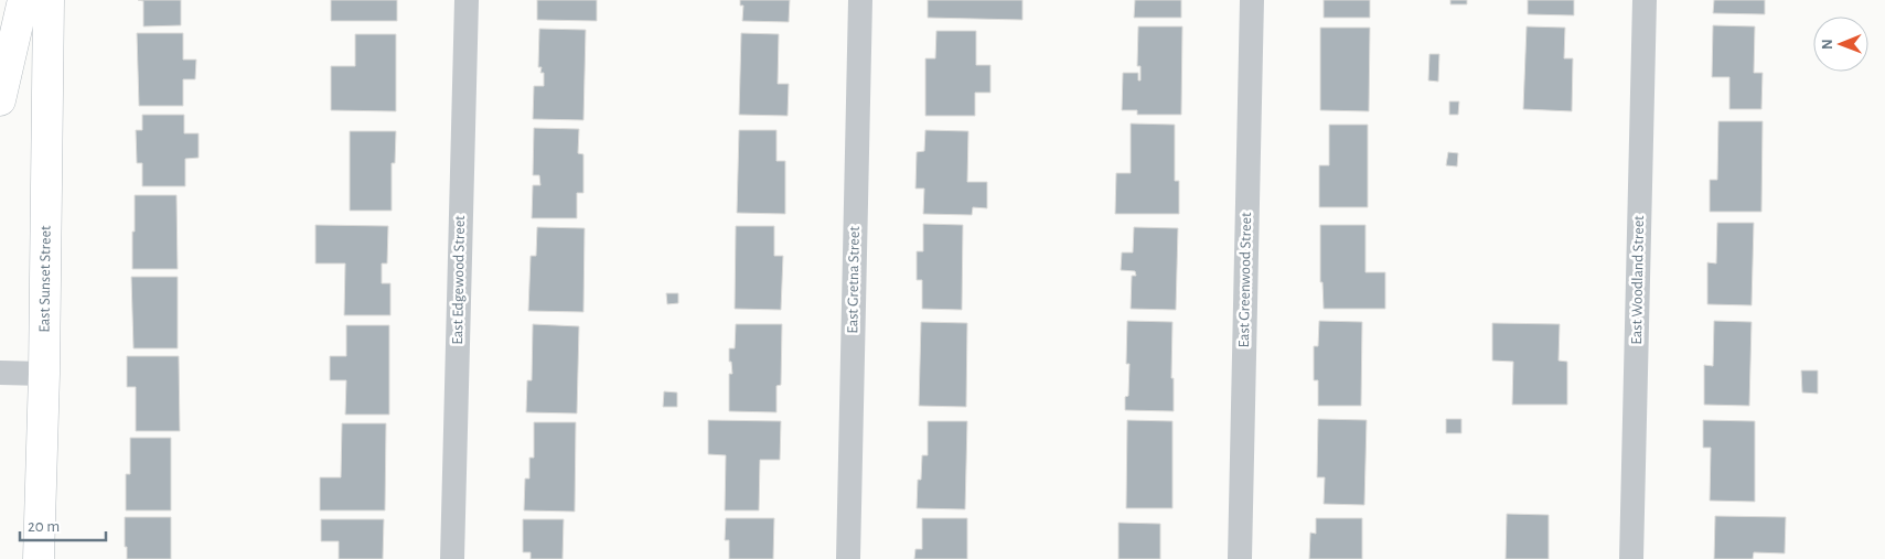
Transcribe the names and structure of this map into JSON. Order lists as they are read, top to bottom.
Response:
{
  "streets": {
    "main road": ["East Sunset Street"],
    "street": [
      "East Edgewood Street",
      "East Gretna Street",
      "East Greenwood Street",
      "East Woodland Street"
    ]
  },
  "scale_bar": "20 m",
  "north": "left"
}
